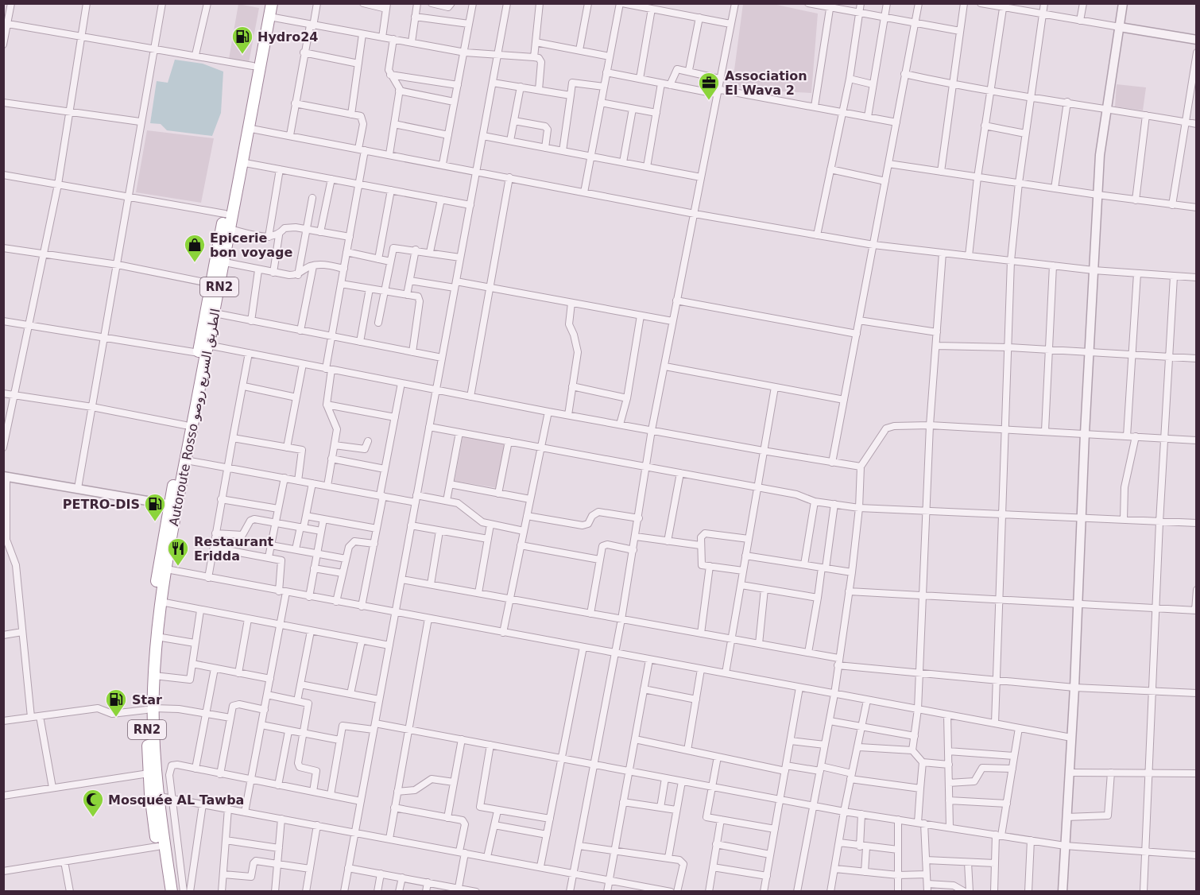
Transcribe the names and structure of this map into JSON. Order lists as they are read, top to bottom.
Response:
{
  "streets": {
    "highway": ["RN2", "Autoroute Rosso الطريق السريع روصو"]
  },
  "places": {
    "fuel station": ["Hydro24", "PETRO-DIS", "Star"],
    "office": ["Association El Wava 2"],
    "shop": ["Epicerie bon voyage"],
    "restaurant": ["Restaurant Eridda"],
    "mosque": ["Mosquée AL Tawba"]
  }
}
